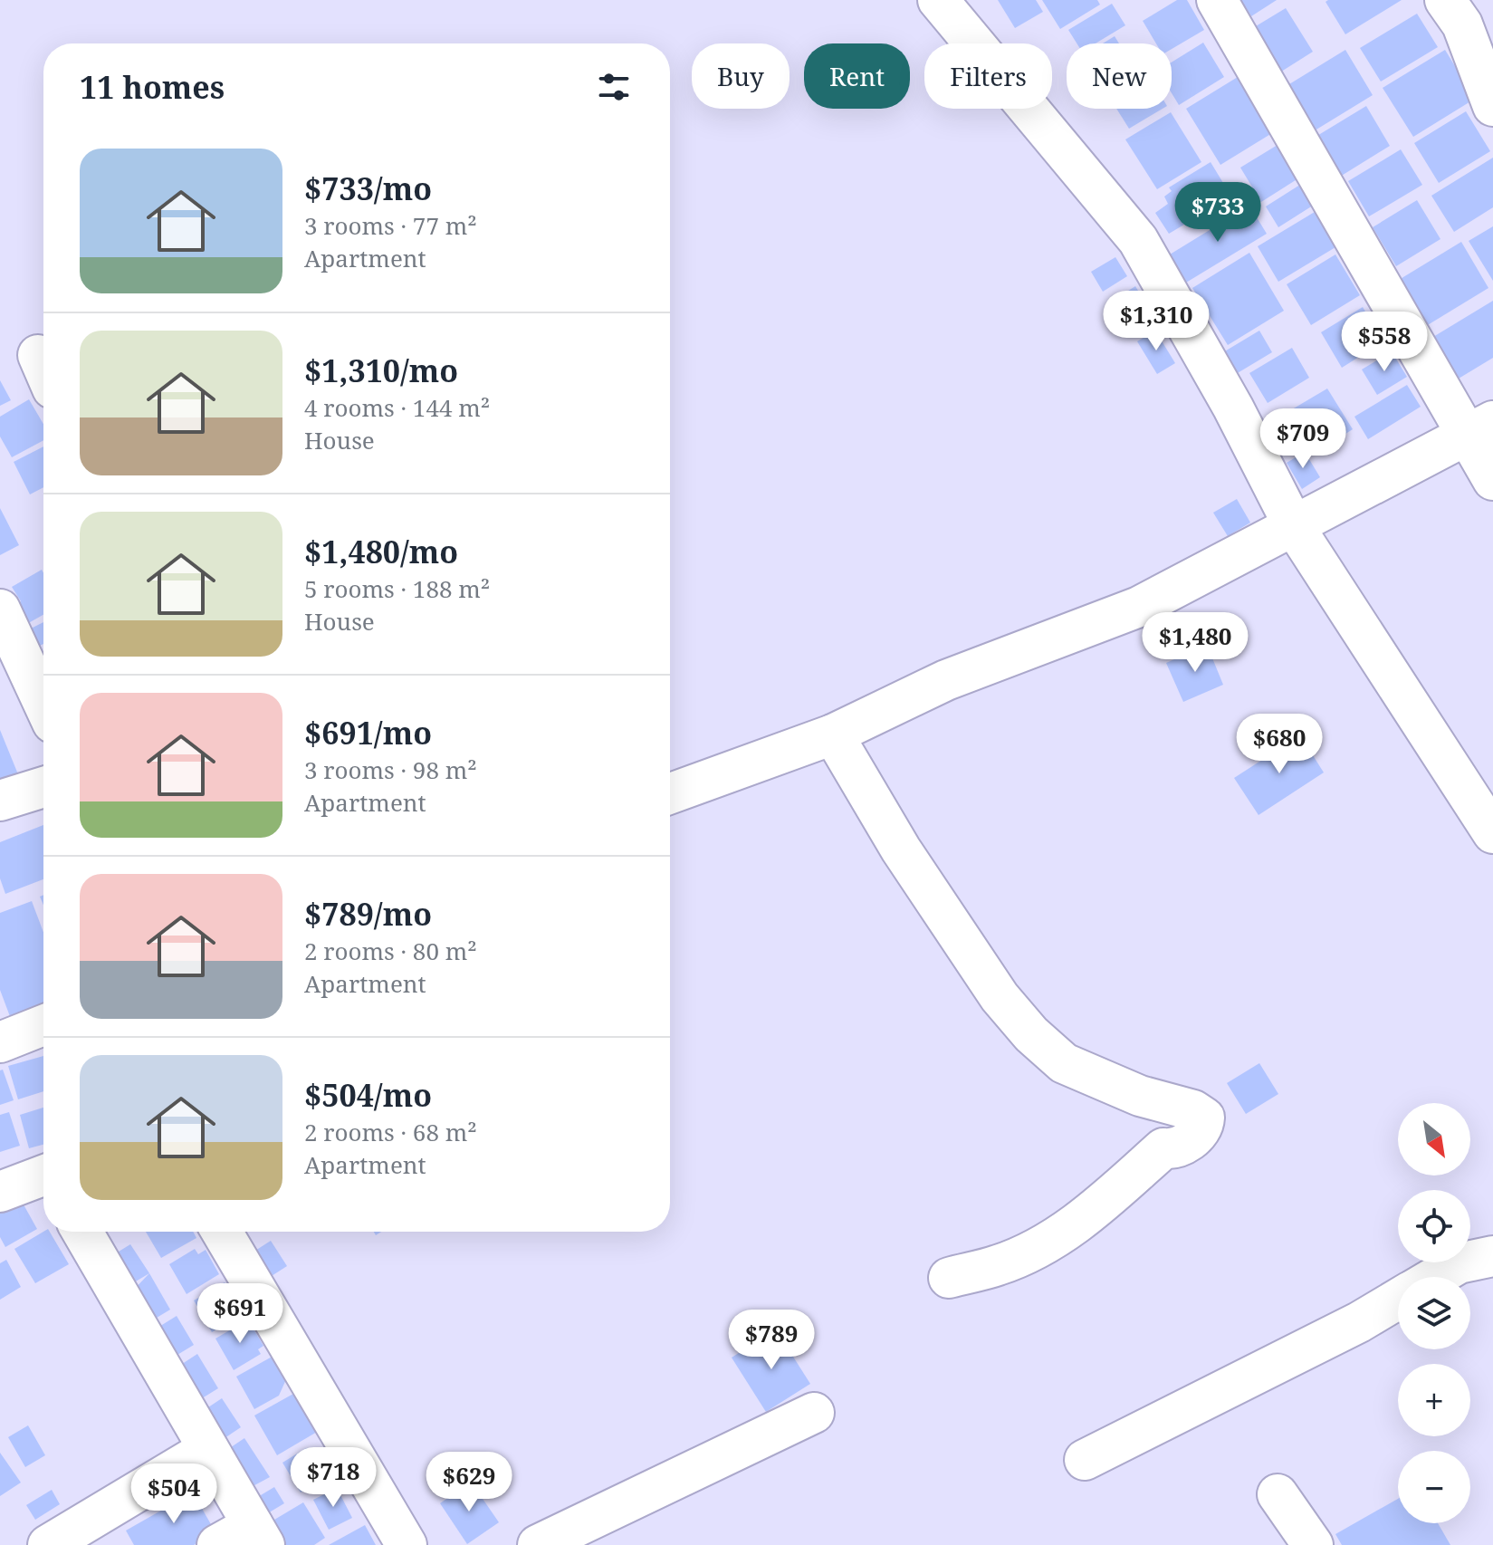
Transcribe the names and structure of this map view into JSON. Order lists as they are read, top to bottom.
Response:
{
  "north": "bottom right",
  "page": {
    "chip": [
      "Buy",
      "Rent",
      "Filters",
      "New"
    ],
    "heading": "11 homes",
    "list": [
      {
        "name": "$733/mo",
        "note": "3 rooms · 77 m² · Apartment"
      },
      {
        "name": "$1,310/mo",
        "note": "4 rooms · 144 m² · House"
      },
      {
        "name": "$1,480/mo",
        "note": "5 rooms · 188 m² · House"
      },
      {
        "name": "$691/mo",
        "note": "3 rooms · 98 m² · Apartment"
      },
      {
        "name": "$789/mo",
        "note": "2 rooms · 80 m² · Apartment"
      },
      {
        "name": "$504/mo",
        "note": "2 rooms · 68 m² · Apartment"
      }
    ],
    "price": [
      "$733",
      "$1,310",
      "$558",
      "$709",
      "$1,480",
      "$680",
      "$691",
      "$789",
      "$718",
      "$629",
      "$504"
    ],
    "map_buttons": ["+", "−"]
  }
}
